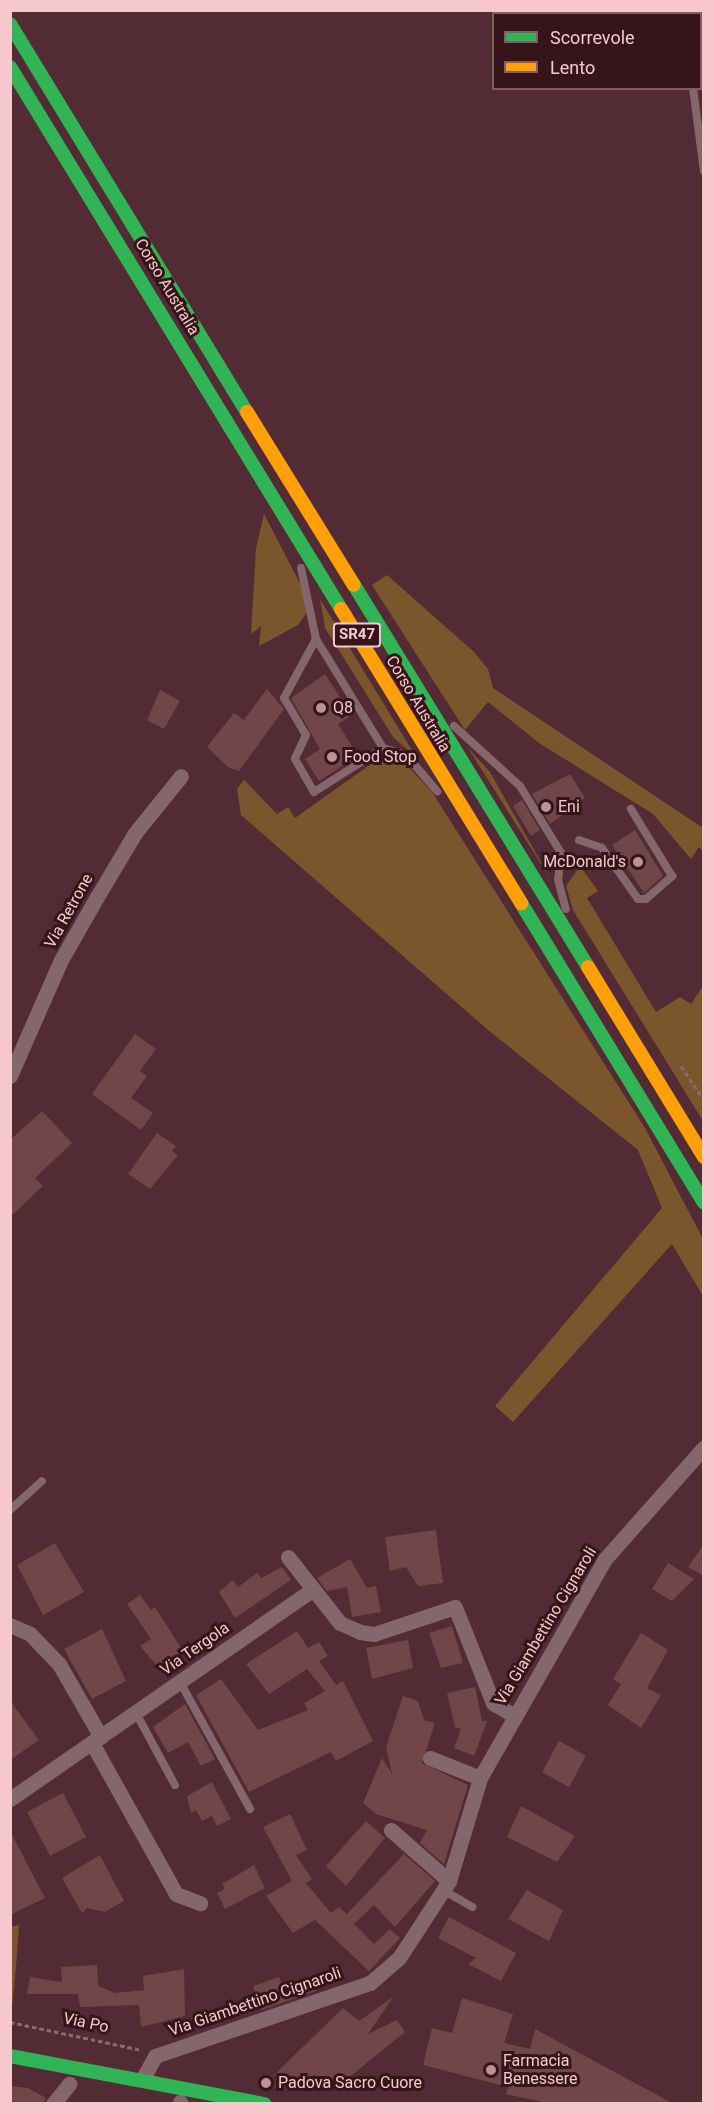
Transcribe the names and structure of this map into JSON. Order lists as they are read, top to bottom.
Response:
{
  "streets": {
    "main road": ["Corso Australia", "SR47"],
    "street": ["Via Retrone", "Via Giambettino Cignaroli", "Via Tergola"],
    "path": ["Via Po"]
  },
  "crossings": [
    ["Via Giambettino Cignaroli", "Via Po"]
  ],
  "places": [
    "Q8",
    "Food Stop",
    "Eni",
    "McDonald's",
    "Farmacia Benessere",
    "Padova Sacro Cuore"
  ],
  "legend": ["Scorrevole", "Lento"]
}
